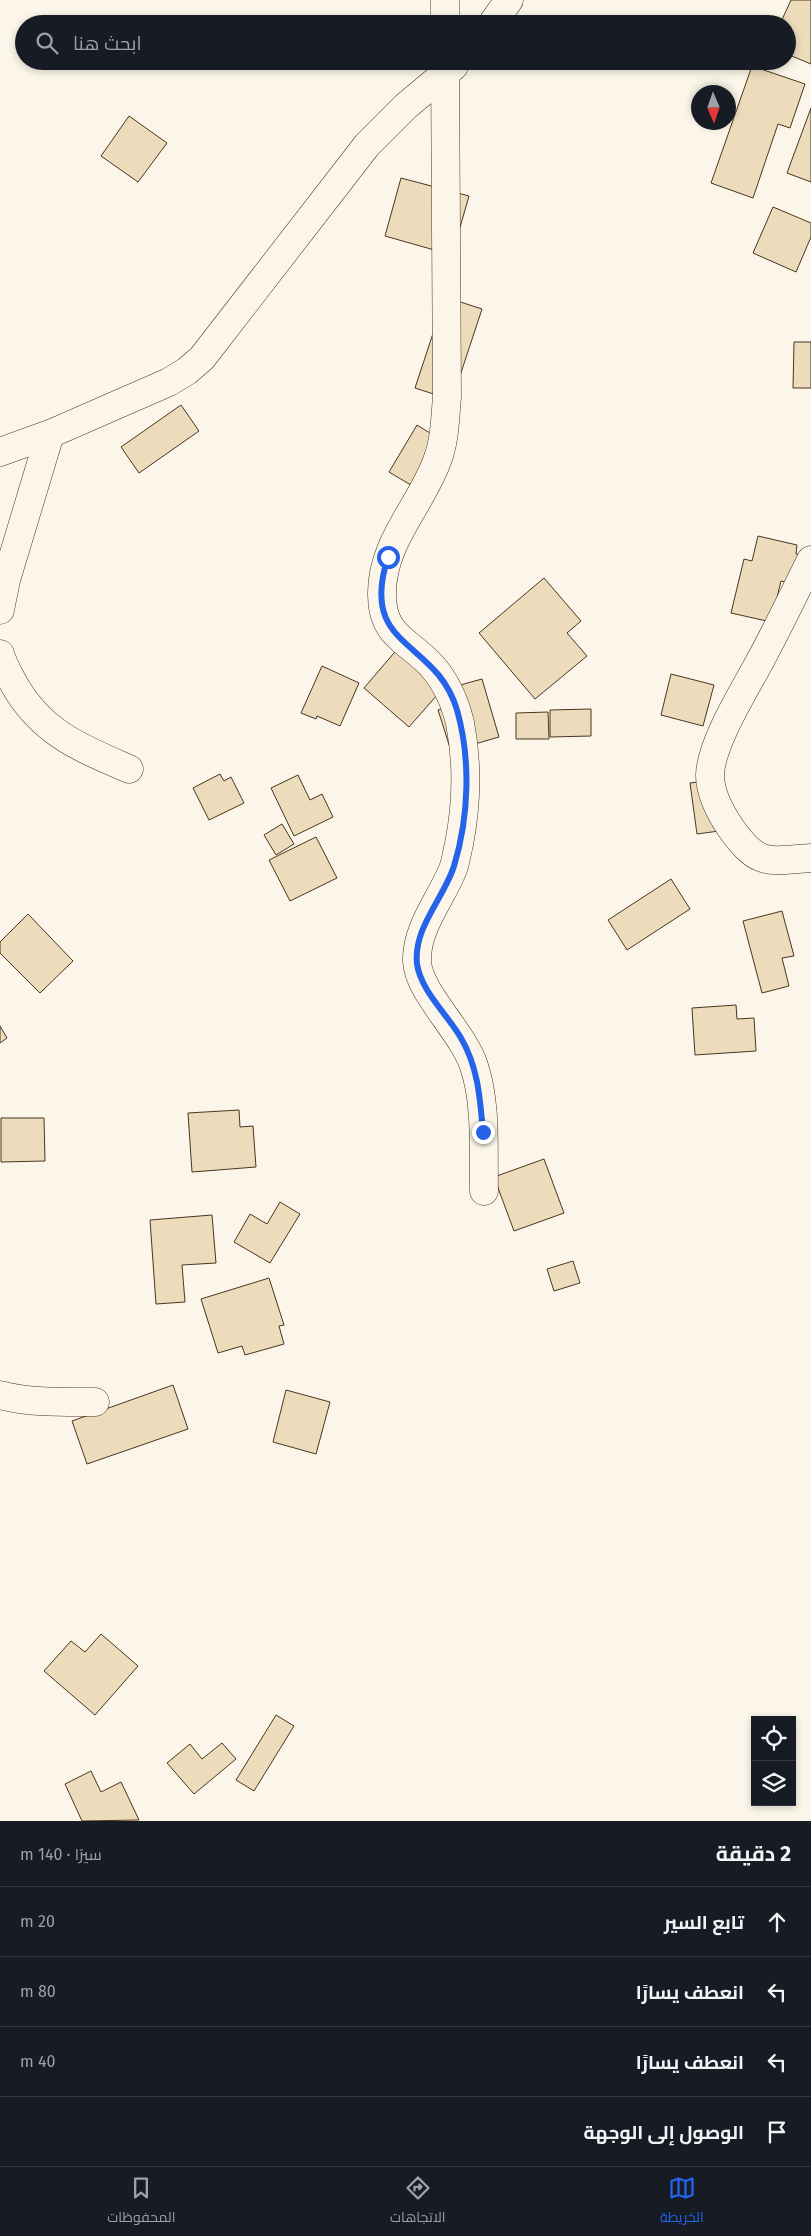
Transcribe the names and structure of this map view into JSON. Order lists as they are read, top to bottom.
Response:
{
  "north": "bottom",
  "page": {
    "search": "ابحث هنا",
    "heading": ["2 دقيقة", "سيرًا · 140 m"],
    "list": [
      ["تابع السير", "20 m"],
      ["انعطف يسارًا", "80 m"],
      ["انعطف يسارًا", "40 m"],
      "الوصول إلى الوجهة"
    ],
    "nav": ["الخريطة", "الاتجاهات", "المحفوظات"]
  }
}
